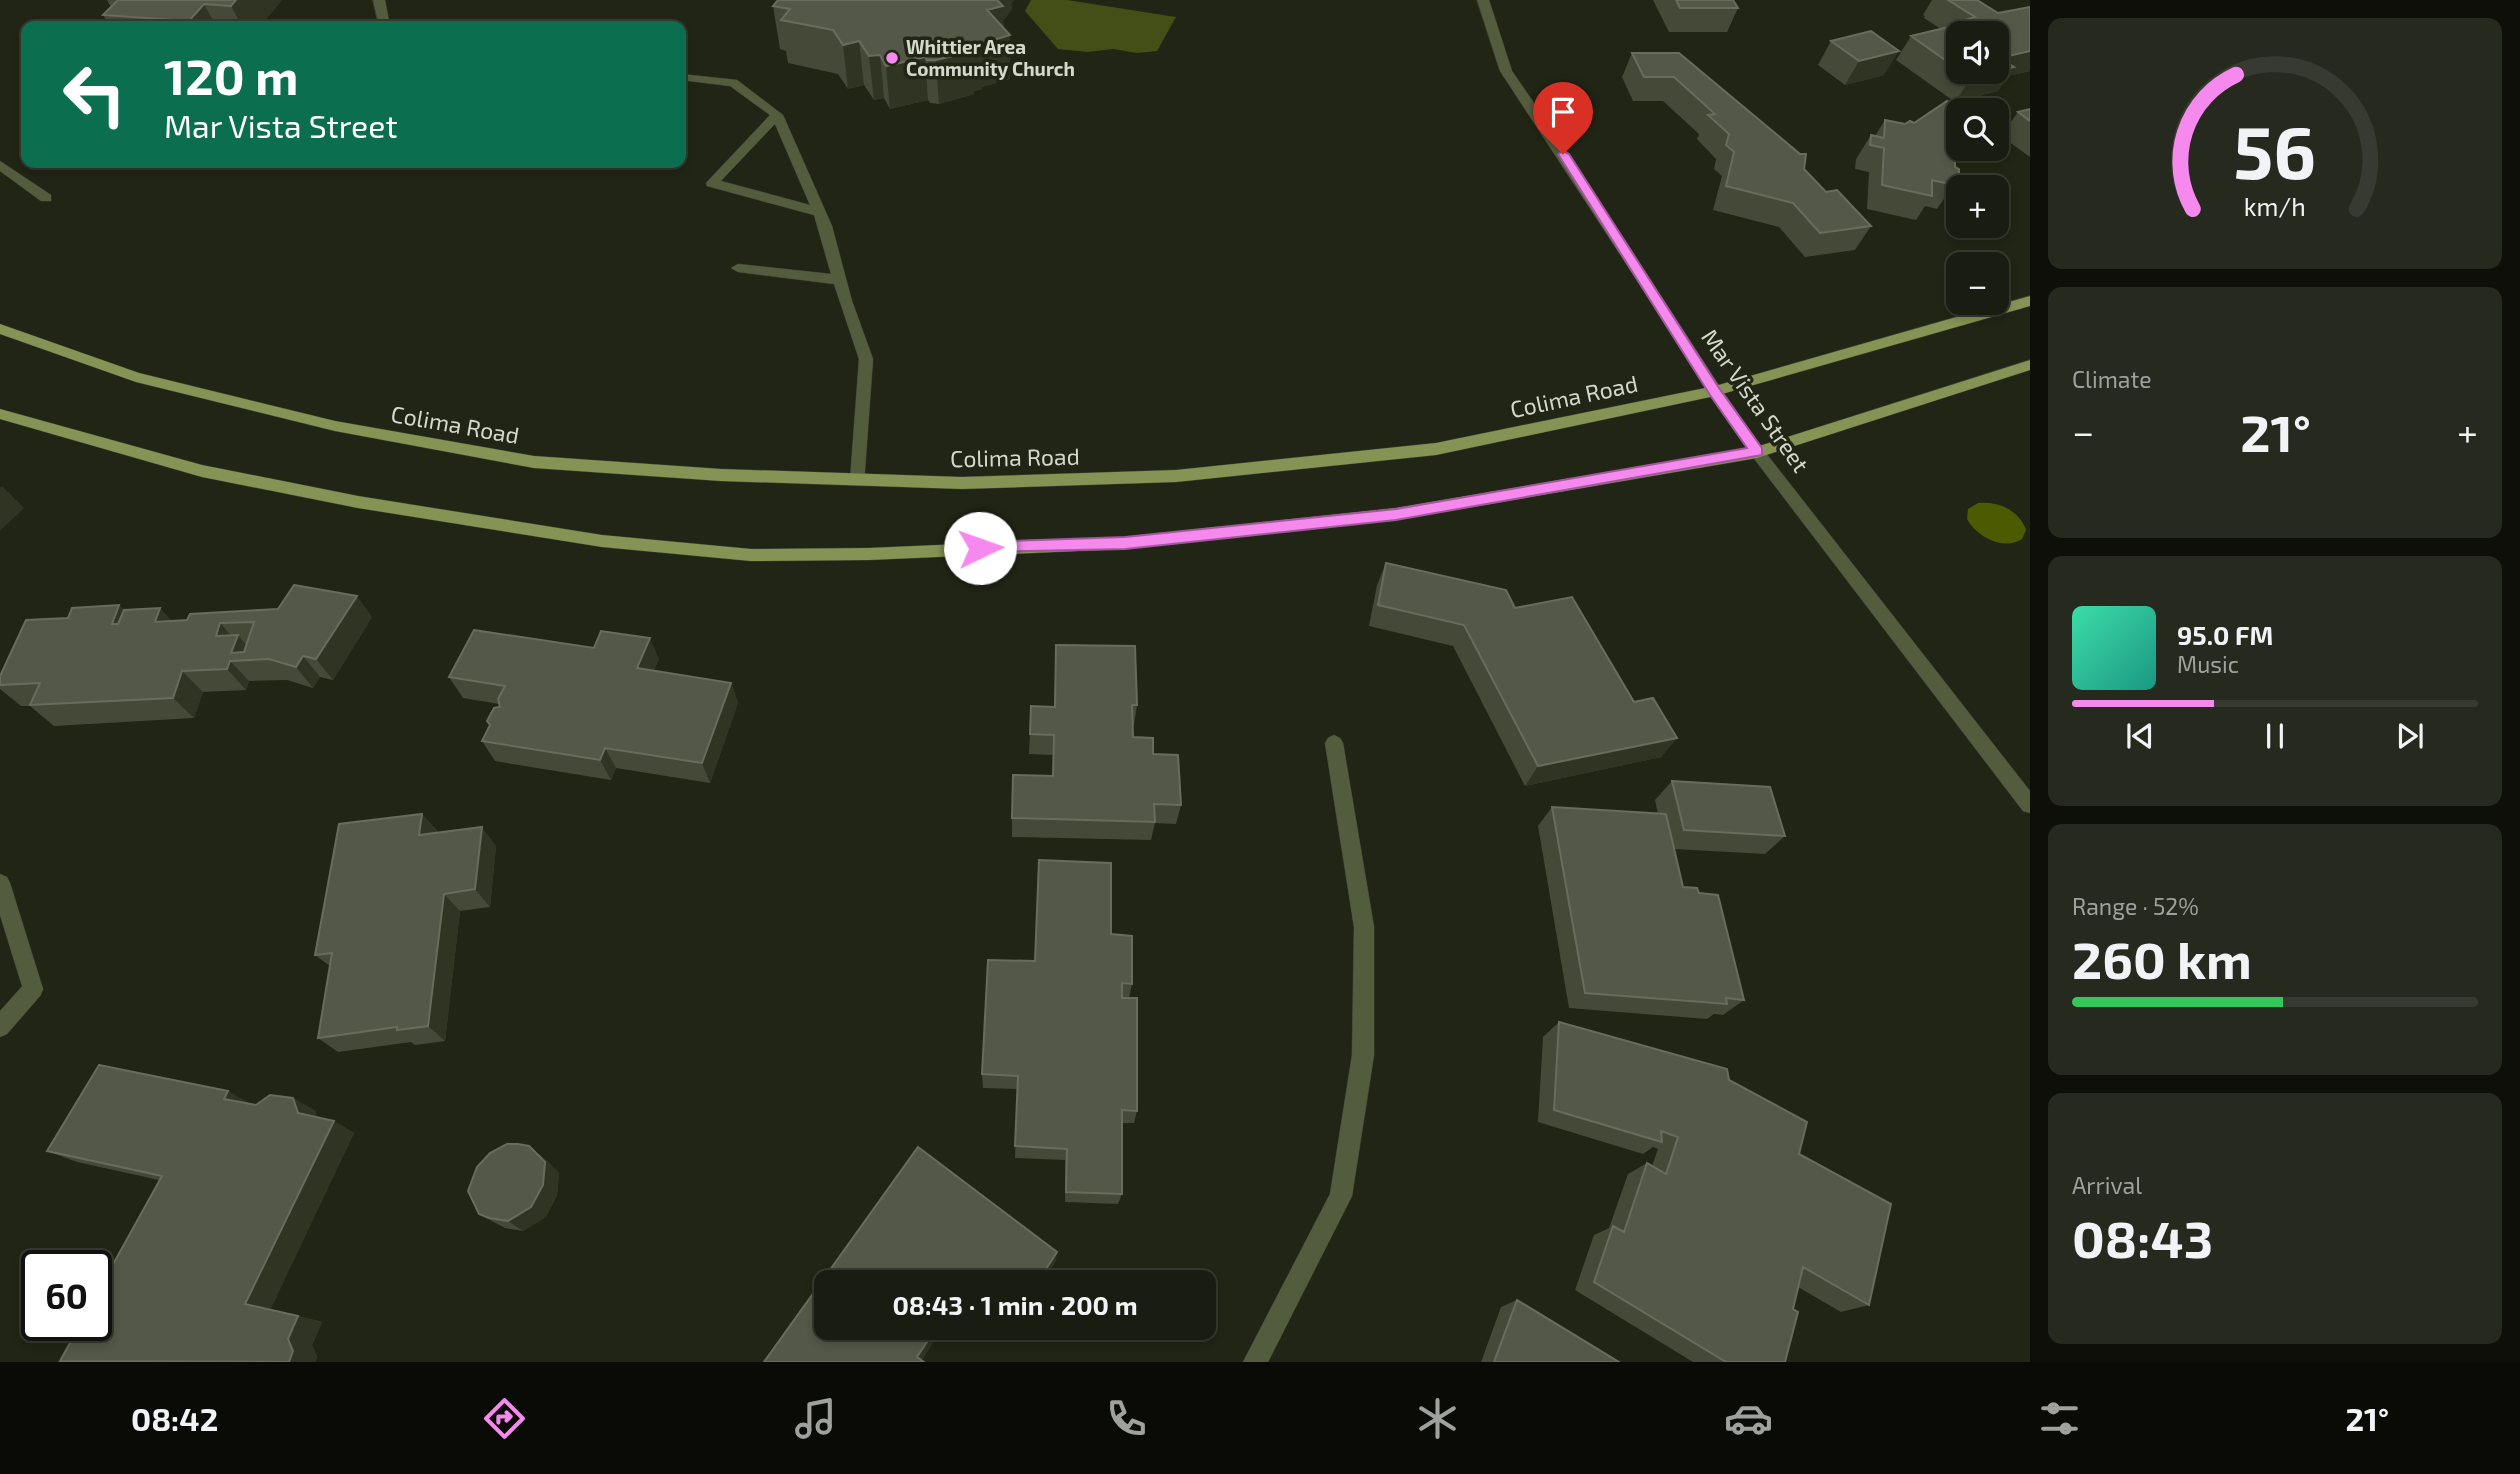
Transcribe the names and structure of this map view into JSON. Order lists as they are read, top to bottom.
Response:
{
  "streets": {
    "main road": ["Colima Road"],
    "street": ["Mar Vista Street"]
  },
  "crossings": [
    ["Colima Road", "Mar Vista Street"]
  ],
  "places": ["Whittier Area Community Church"],
  "page": {
    "map_buttons": ["+", "−"],
    "turn": ["120 m", "Mar Vista Street"],
    "tile": [
      "Climate",
      ["Range · 52%", "260 km"],
      ["Arrival", "08:43"]
    ],
    "heat": ["−", "21°", "+"],
    "song": ["95.0 FM", "Music"],
    "limit": "60",
    "trip": "08:43 · 1 min · 200 m",
    "tabs": ["08:42", "21°"],
    "gauge": ["56", "km/h"]
  }
}
